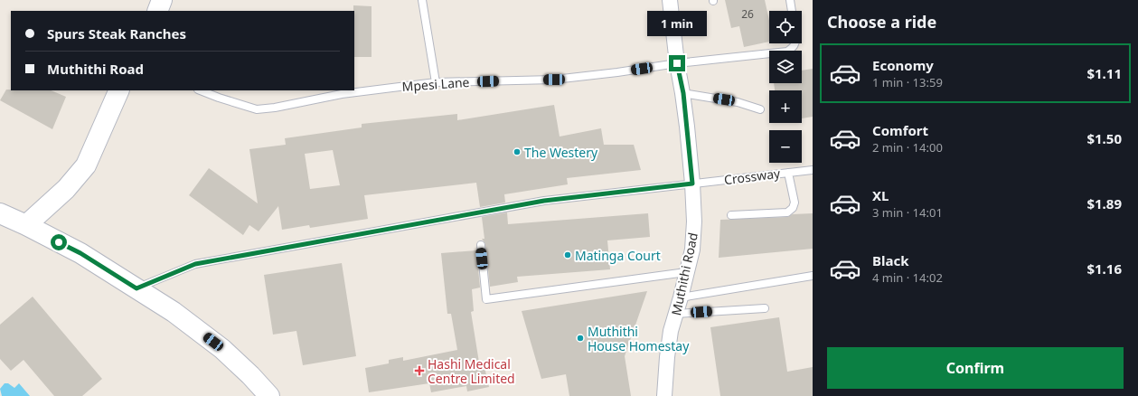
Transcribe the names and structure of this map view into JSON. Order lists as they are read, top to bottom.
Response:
{
  "streets": {
    "street": ["Muthithi Road"],
    "lane": ["Mpesi Lane", "Crossway"]
  },
  "crossings": [
    ["Mpesi Lane", "Muthithi Road"],
    ["Crossway", "Muthithi Road"]
  ],
  "places": {
    "other": ["The Westery", "Matinga Court", "Muthithi House Homestay"],
    "health": ["Hashi Medical Centre Limited"]
  },
  "house_numbers": ["26"],
  "page": {
    "heading": "Choose a ride",
    "map_buttons": ["+", "−"],
    "bubble": "1 min",
    "banner": ["Spurs Steak Ranches", "Muthithi Road"],
    "list": [
      {
        "name": "Economy",
        "note": "1 min · 13:59",
        "value": "$1.11"
      },
      {
        "name": "Comfort",
        "note": "2 min · 14:00",
        "value": "$1.50"
      },
      {
        "name": "XL",
        "note": "3 min · 14:01",
        "value": "$1.89"
      },
      {
        "name": "Black",
        "note": "4 min · 14:02",
        "value": "$1.16"
      }
    ],
    "buttons": "Confirm"
  }
}
